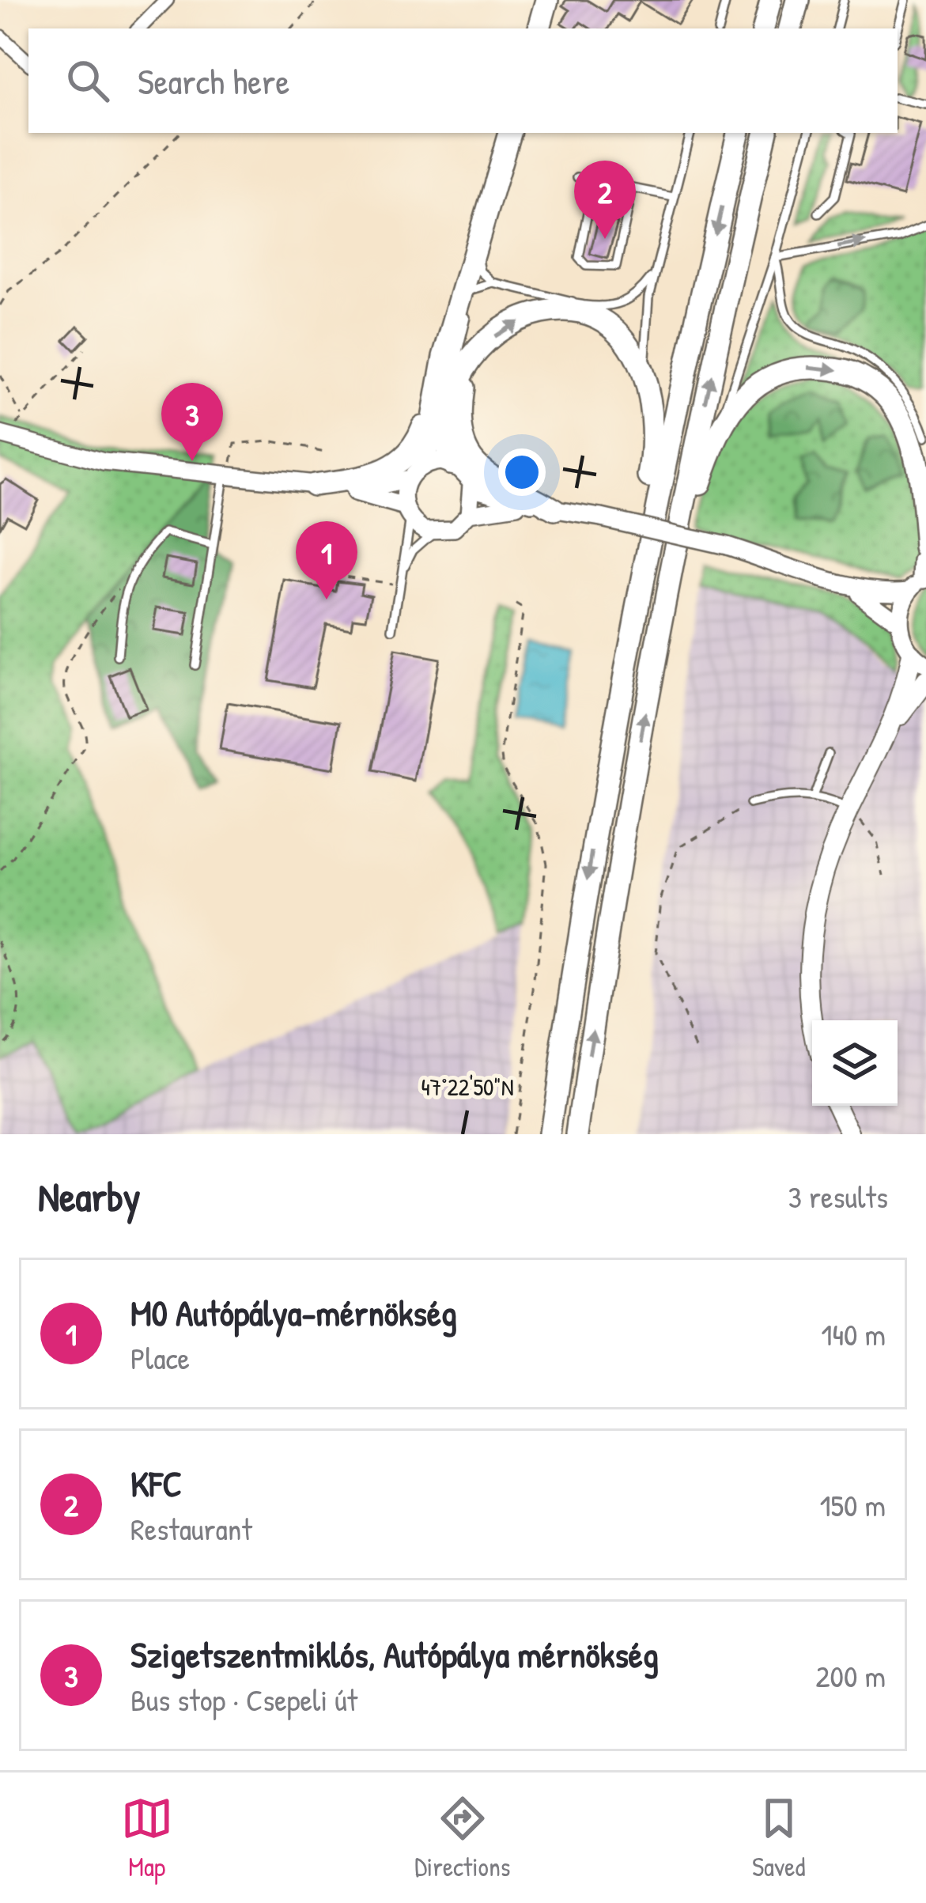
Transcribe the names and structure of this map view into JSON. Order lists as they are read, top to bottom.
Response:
{
  "page": {
    "search": "Search here",
    "pins": ["2", "3", "1"],
    "heading": ["Nearby", "3 results"],
    "list": [
      {
        "mark": "1",
        "name": "M0 Autópálya-mérnökség",
        "note": "Place",
        "value": "140 m"
      },
      {
        "mark": "2",
        "name": "KFC",
        "note": "Restaurant",
        "value": "150 m"
      },
      {
        "mark": "3",
        "name": "Szigetszentmiklós, Autópálya mérnökség",
        "note": "Bus stop · Csepeli út",
        "value": "200 m"
      }
    ],
    "nav": ["Map", "Directions", "Saved"]
  },
  "coordinates": ["47°22'50\"N"]
}
